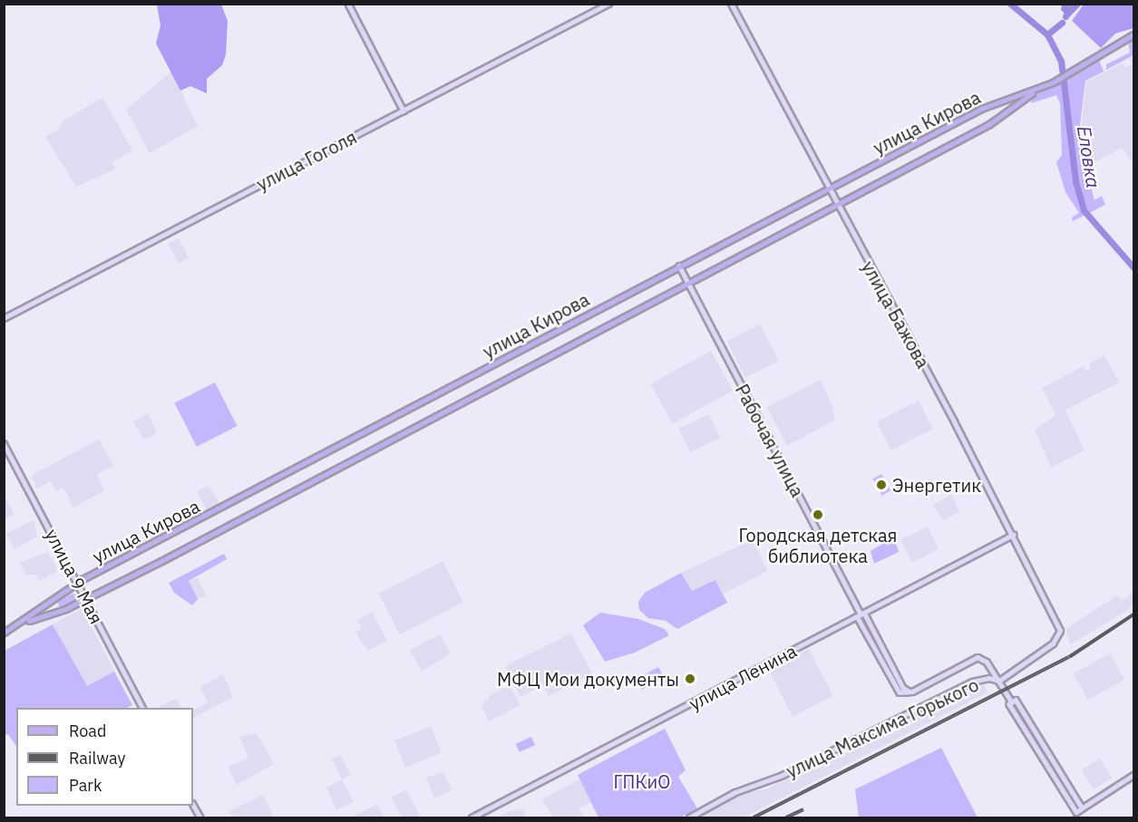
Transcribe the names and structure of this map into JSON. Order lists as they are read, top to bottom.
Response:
{
  "streets": {
    "main road": ["улица Кирова"],
    "street": [
      "улица Гоголя",
      "улица Бажова",
      "Рабочая улица",
      "улица 9 Мая",
      "улица Ленина",
      "улица Максима Горького"
    ]
  },
  "crossings": [
    ["улица Кирова", "улица Бажова"],
    ["улица Кирова", "Рабочая улица"],
    ["улица Кирова", "улица 9 Мая"],
    ["улица Бажова", "улица Ленина"],
    ["улица Бажова", "улица Максима Горького"],
    ["Рабочая улица", "улица Ленина"],
    ["Рабочая улица", "улица Максима Горького"]
  ],
  "water": ["Еловка"],
  "parks": ["ГПКиО"],
  "places": ["Энергетик", "Городская детская библиотека", "МФЦ Мои документы"],
  "legend": ["Road", "Railway", "Park"]
}
